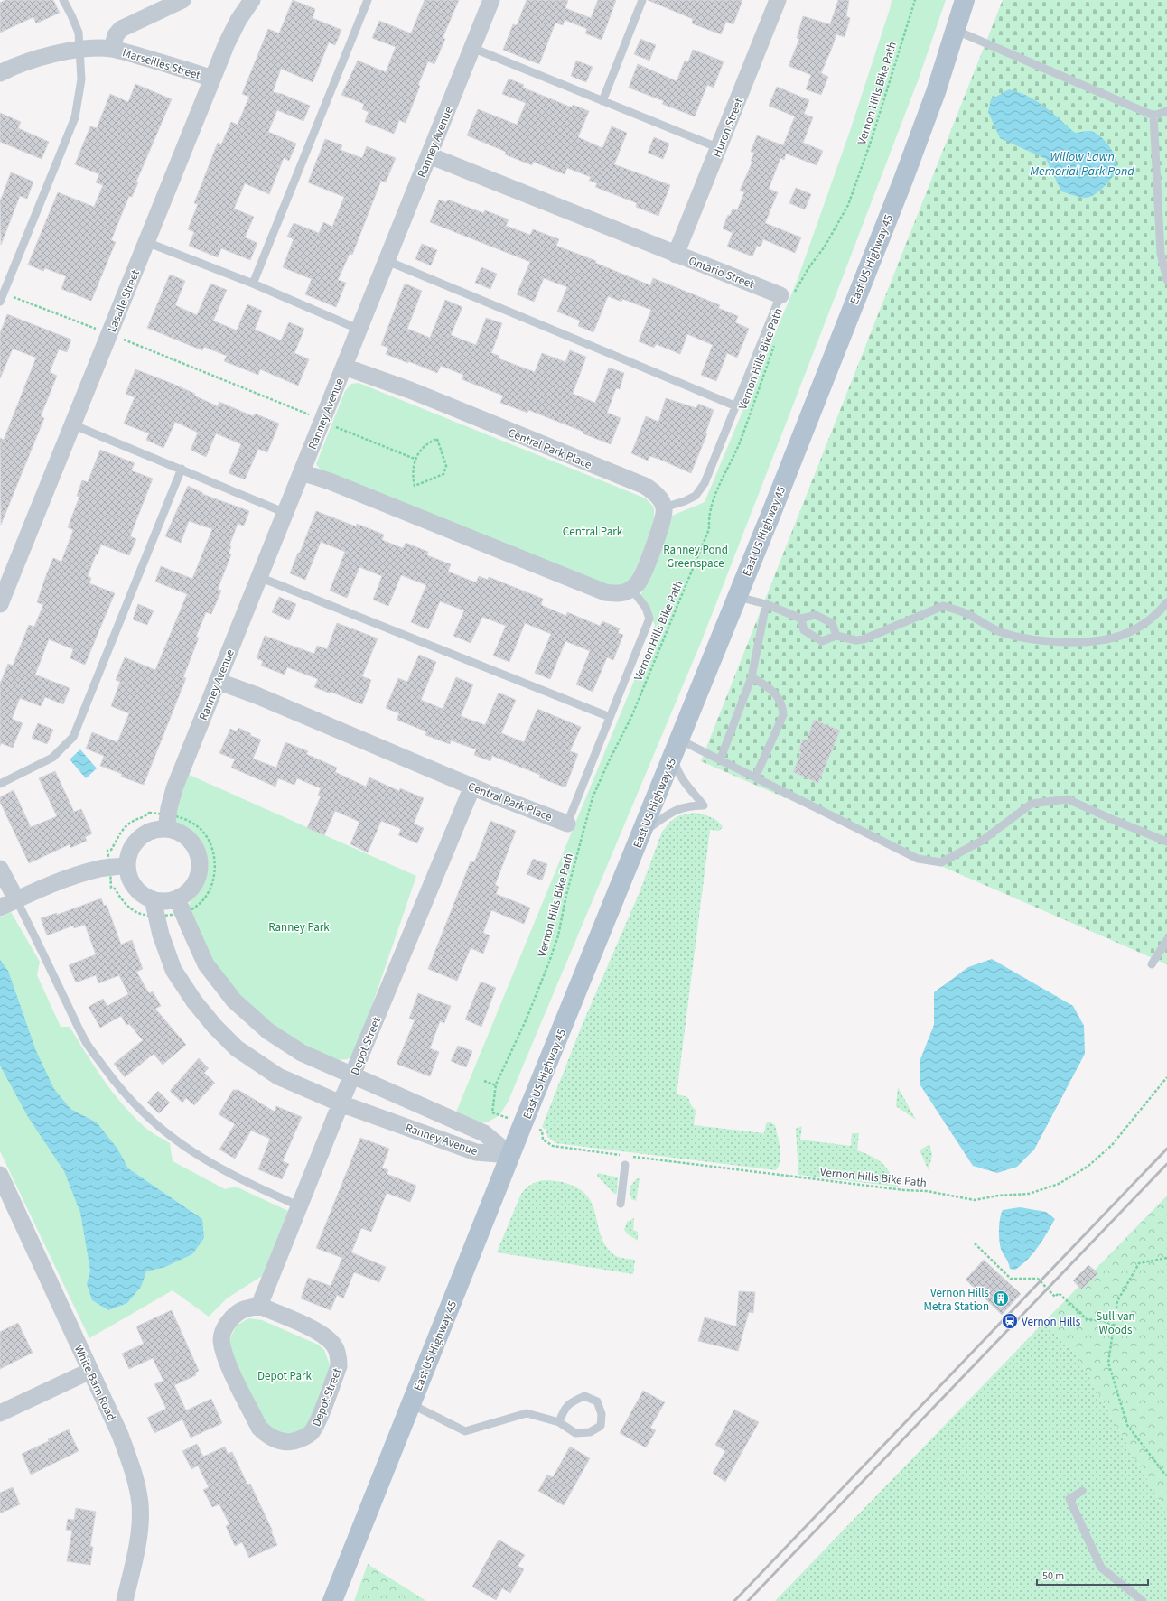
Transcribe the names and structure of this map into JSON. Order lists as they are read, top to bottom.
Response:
{
  "streets": {
    "main road": ["East US Highway 45"],
    "street": [
      "Marseilles Street",
      "Huron Street",
      "Ranney Avenue",
      "Ontario Street",
      "Lasalle Street",
      "Central Park Place",
      "Depot Street",
      "White Barn Road"
    ],
    "path": ["Vernon Hills Bike Path"]
  },
  "crossings": [
    ["Marseilles Street", "Lasalle Street"],
    ["Vernon Hills Bike Path", "Ontario Street"],
    ["Huron Street", "Ontario Street"],
    ["Ranney Avenue", "East US Highway 45"],
    ["Ranney Avenue", "Ontario Street"],
    ["Ranney Avenue", "Central Park Place"],
    ["Ranney Avenue", "Depot Street"],
    ["Central Park Place", "Depot Street"]
  ],
  "water": ["Willow Lawn Memorial Park Pond"],
  "parks": [
    "Central Park",
    "Ranney Pond Greenspace",
    "Ranney Park",
    "Sullivan Woods",
    "Depot Park"
  ],
  "places": {
    "building": ["Vernon Hills Metra Station"],
    "station": ["Vernon Hills"]
  },
  "scale_bar": "50 m"
}
